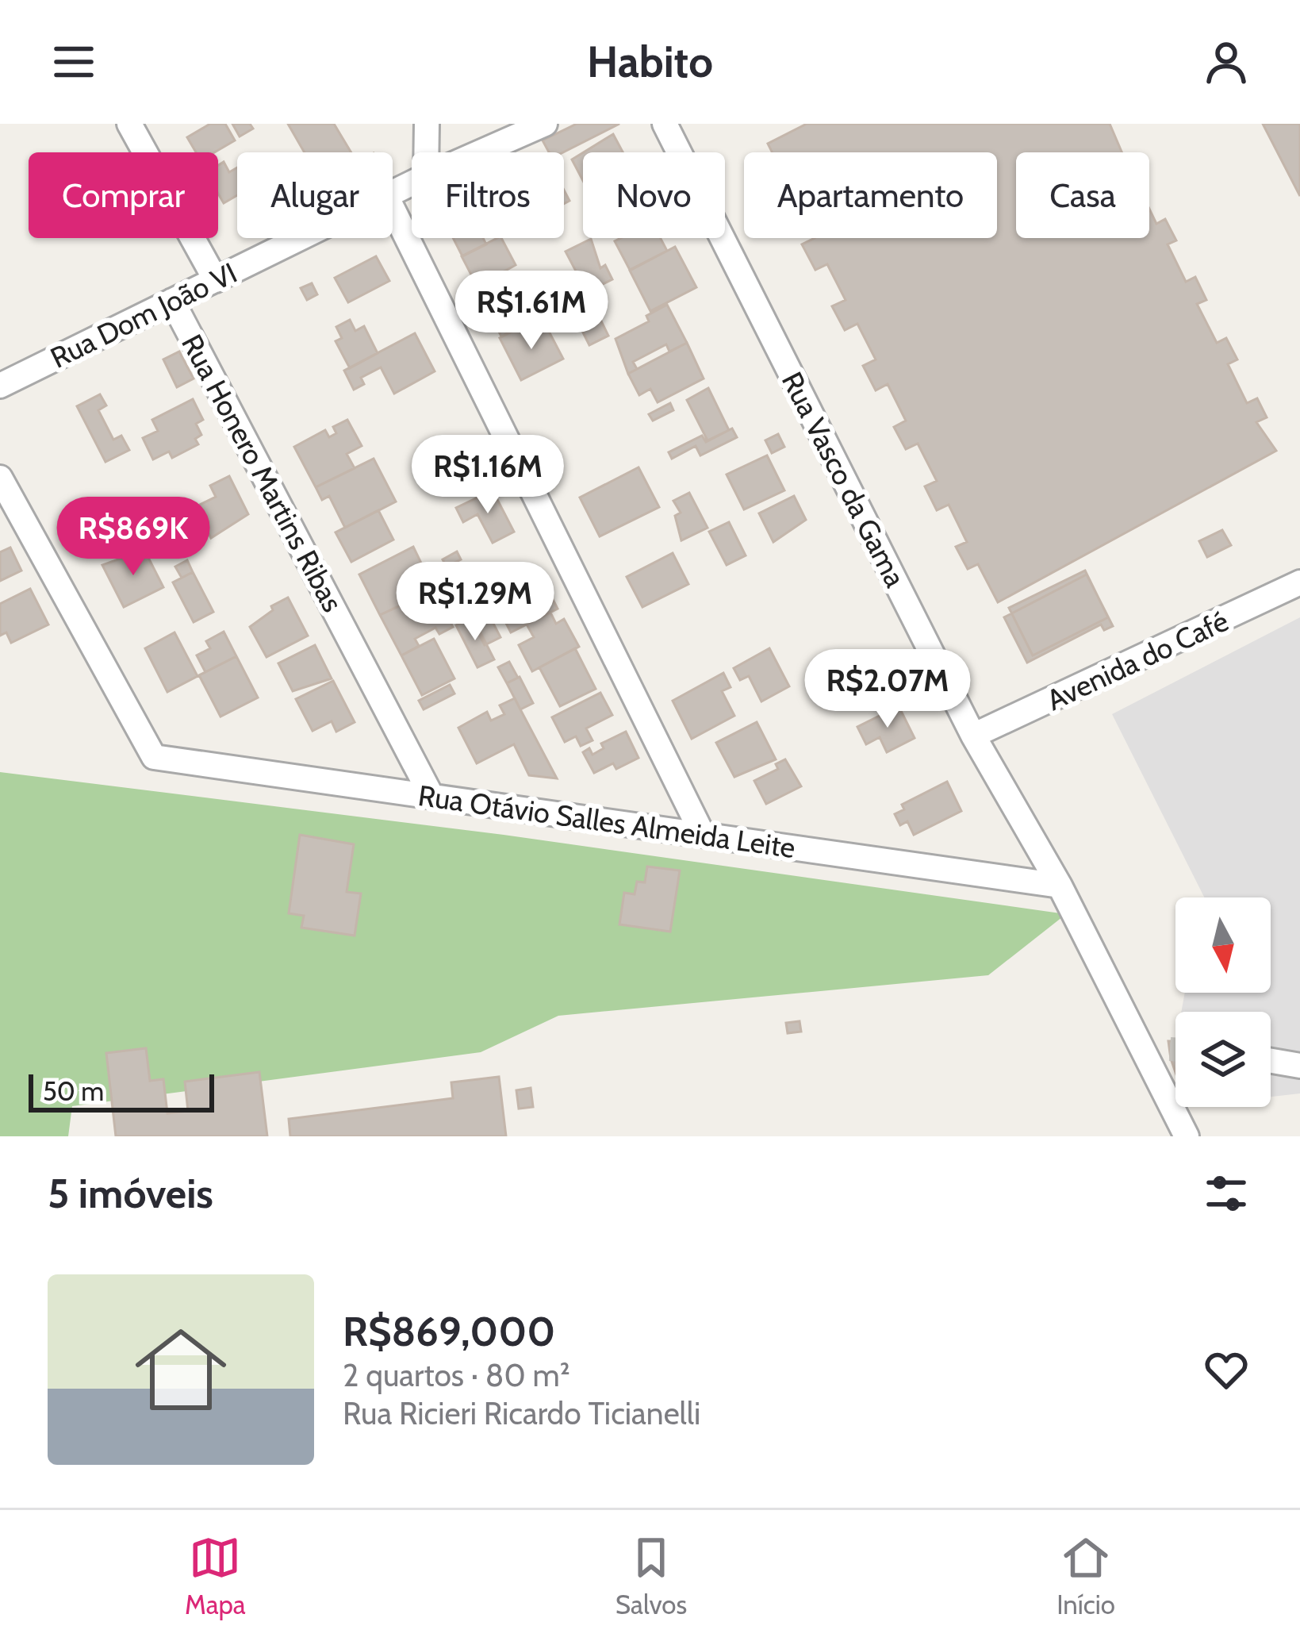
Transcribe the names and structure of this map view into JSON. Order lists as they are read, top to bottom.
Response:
{
  "streets": {
    "street": [
      "Rua Dom João VI",
      "Rua Honero Martins Ribas",
      "Rua Vasco da Gama",
      "Avenida do Café",
      "Rua Otávio Salles Almeida Leite"
    ]
  },
  "crossings": [
    ["Rua Dom João VI", "Rua Honero Martins Ribas"],
    ["Rua Honero Martins Ribas", "Rua Otávio Salles Almeida Leite"],
    ["Rua Vasco da Gama", "Avenida do Café"],
    ["Rua Vasco da Gama", "Rua Otávio Salles Almeida Leite"]
  ],
  "scale_bar": "50 m",
  "north": "bottom",
  "page": {
    "header": "Habito",
    "chip": [
      "Comprar",
      "Alugar",
      "Filtros",
      "Novo",
      "Apartamento",
      "Casa"
    ],
    "price": [
      "R$1.61M",
      "R$1.16M",
      "R$869K",
      "R$1.29M",
      "R$2.07M"
    ],
    "scale": "50 m",
    "heading": "5 imóveis",
    "list": [
      {
        "name": "R$869,000",
        "note": "2 quartos · 80 m² · Rua Ricieri Ricardo Ticianelli"
      }
    ],
    "tabs": ["Mapa", "Salvos", "Início"]
  }
}
